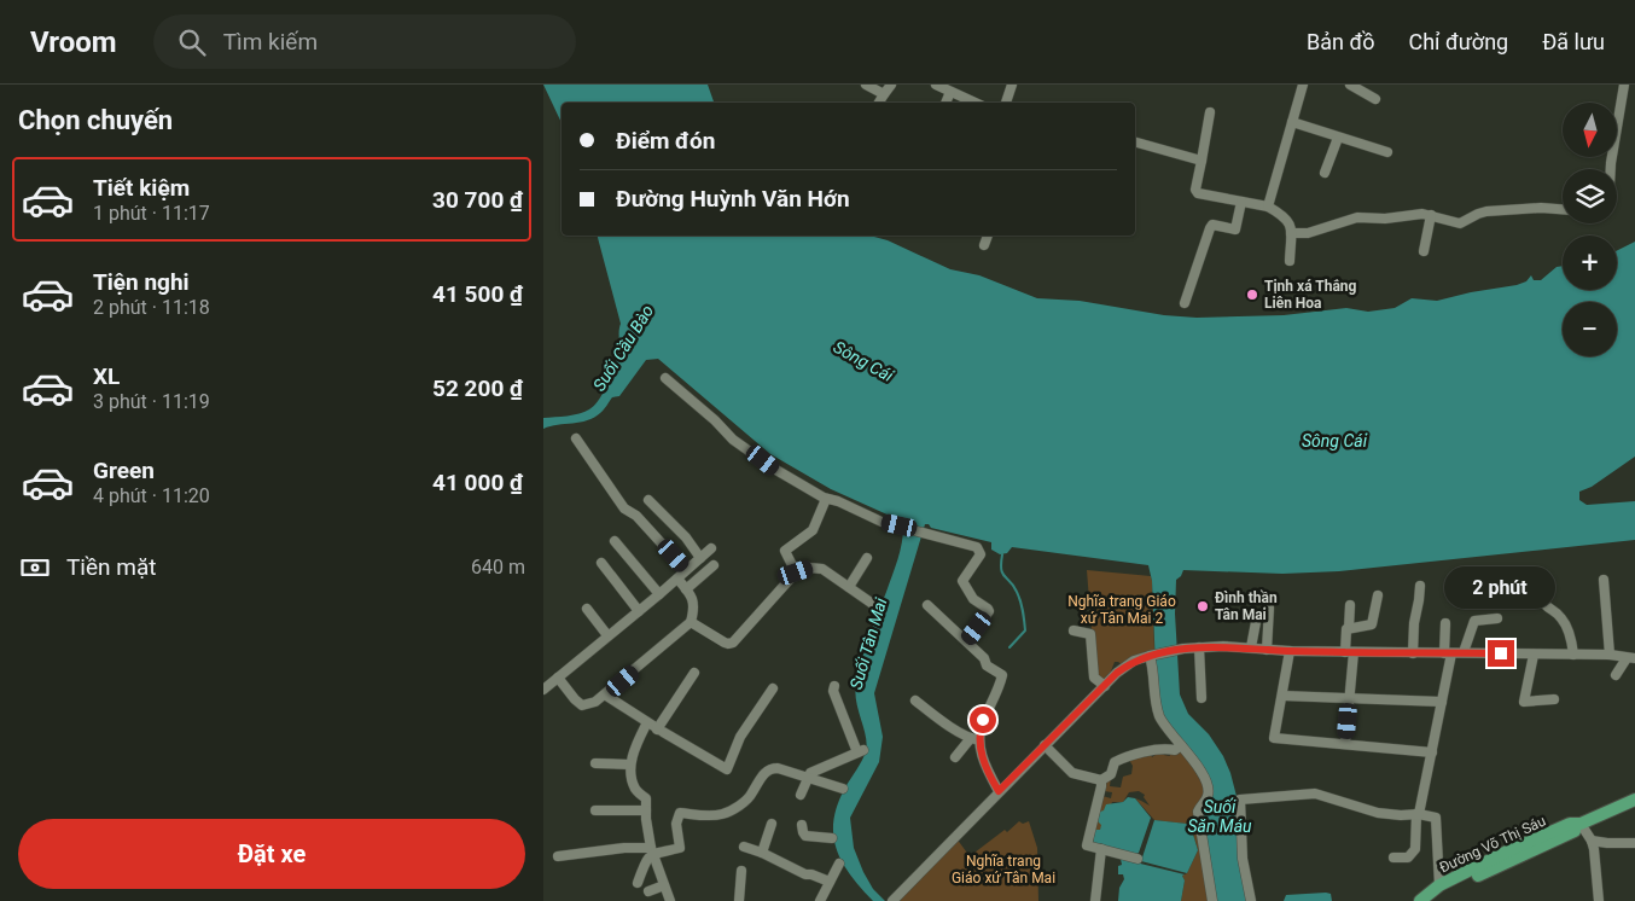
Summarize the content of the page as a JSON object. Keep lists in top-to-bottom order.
{
  "streets": {
    "main road": ["Đường Võ Thị Sáu"]
  },
  "water": [
    "Suối Cầu Bào",
    "Sông Cái",
    "Suối Tân Mai",
    "Suối Săn Máu"
  ],
  "parks": ["Nghĩa trang Giáo xứ Tân Mai 2", "Nghĩa trang Giáo xứ Tân Mai"],
  "places": ["Tịnh xá Thắng Liên Hoa", "Đình thần Tân Mai"],
  "north": "bottom",
  "page": {
    "header": "Vroom",
    "search": "Tìm kiếm",
    "nav": ["Bản đồ", "Chỉ đường", "Đã lưu"],
    "heading": "Chọn chuyến",
    "map_buttons": ["+", "−"],
    "banner": ["Điểm đón", "Đường Huỳnh Văn Hớn"],
    "list": [
      {
        "name": "Tiết kiệm",
        "note": "1 phút · 11:17",
        "value": "30 700 ₫"
      },
      {
        "name": "Tiện nghi",
        "note": "2 phút · 11:18",
        "value": "41 500 ₫"
      },
      {
        "name": "XL",
        "note": "3 phút · 11:19",
        "value": "52 200 ₫"
      },
      {
        "name": "Green",
        "note": "4 phút · 11:20",
        "value": "41 000 ₫"
      }
    ],
    "pay": ["Tiền mặt", "640 m"],
    "bubble": "2 phút",
    "buttons": "Đặt xe"
  }
}
